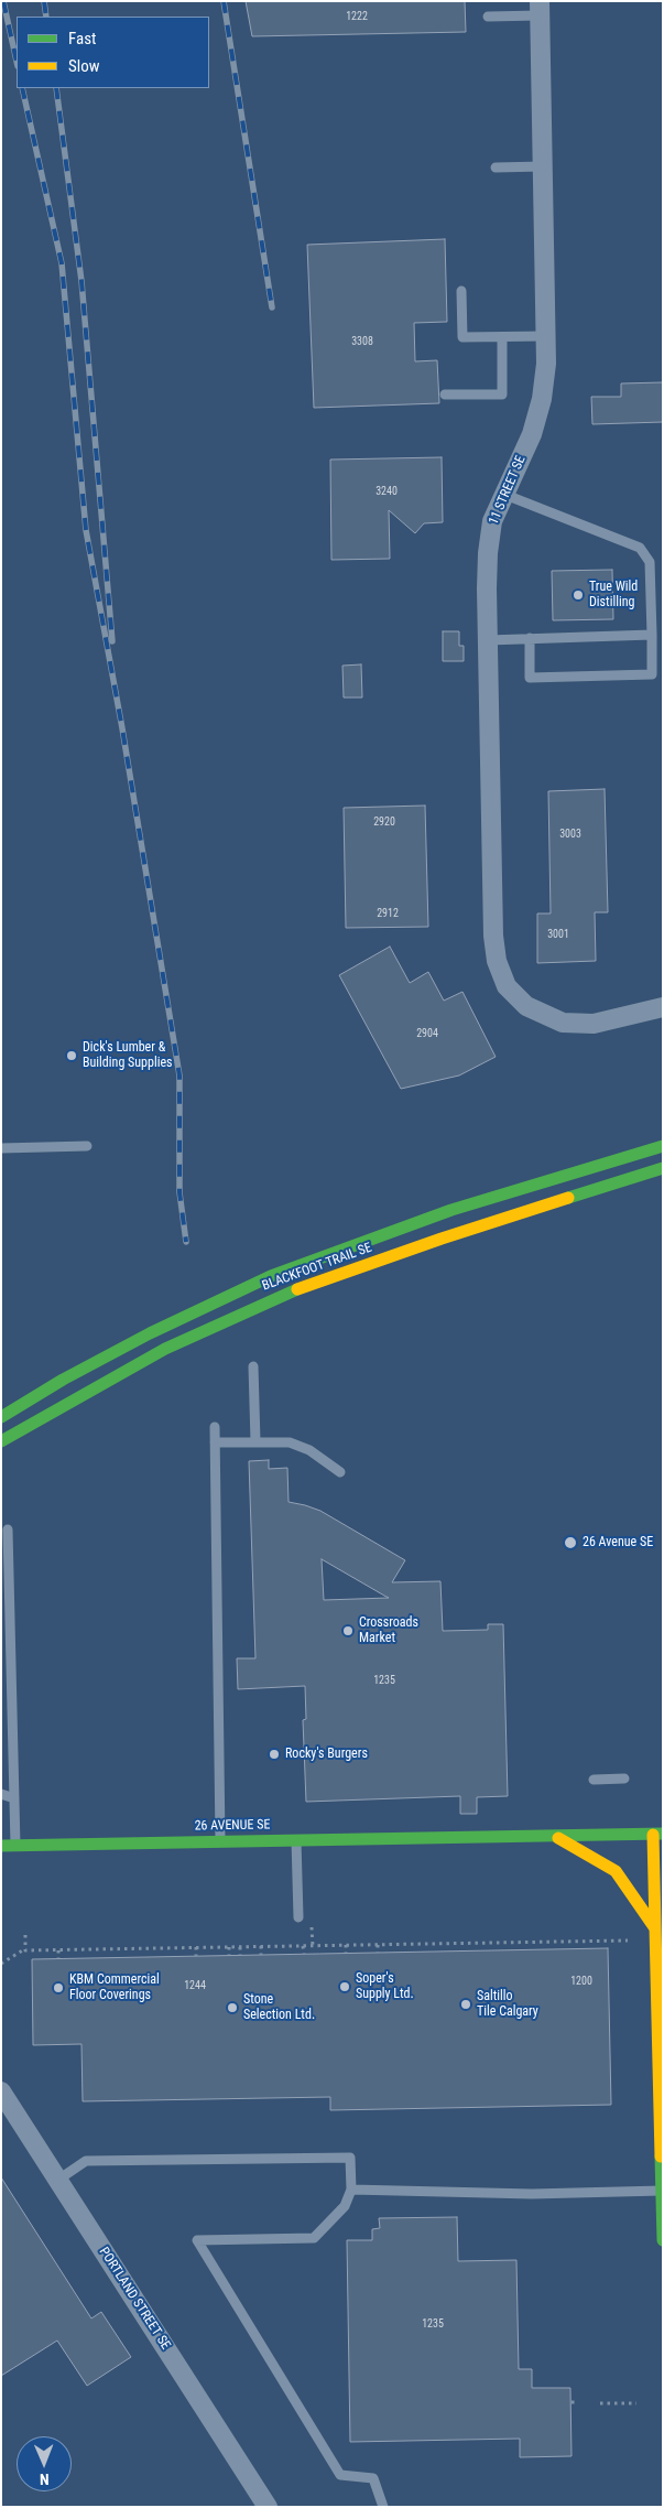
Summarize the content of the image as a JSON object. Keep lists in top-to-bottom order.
{
  "streets": {
    "main road": ["BLACKFOOT TRAIL SE", "26 AVENUE SE"],
    "street": ["11 STREET SE", "PORTLAND STREET SE"]
  },
  "places": [
    "True Wild Distilling",
    "Dick's Lumber & Building Supplies",
    "26 Avenue SE",
    "Crossroads Market",
    "Rocky's Burgers",
    "Soper's Supply Ltd.",
    "KBM Commercial Floor Coverings",
    "Saltillo Tile Calgary",
    "Stone Selection Ltd."
  ],
  "house_numbers": [
    "1222",
    "3308",
    "3240",
    "2920",
    "3003",
    "2912",
    "3001",
    "2904",
    "1235",
    "1200",
    "1244",
    "1235"
  ],
  "legend": ["Fast", "Slow"],
  "north": "bottom"
}
